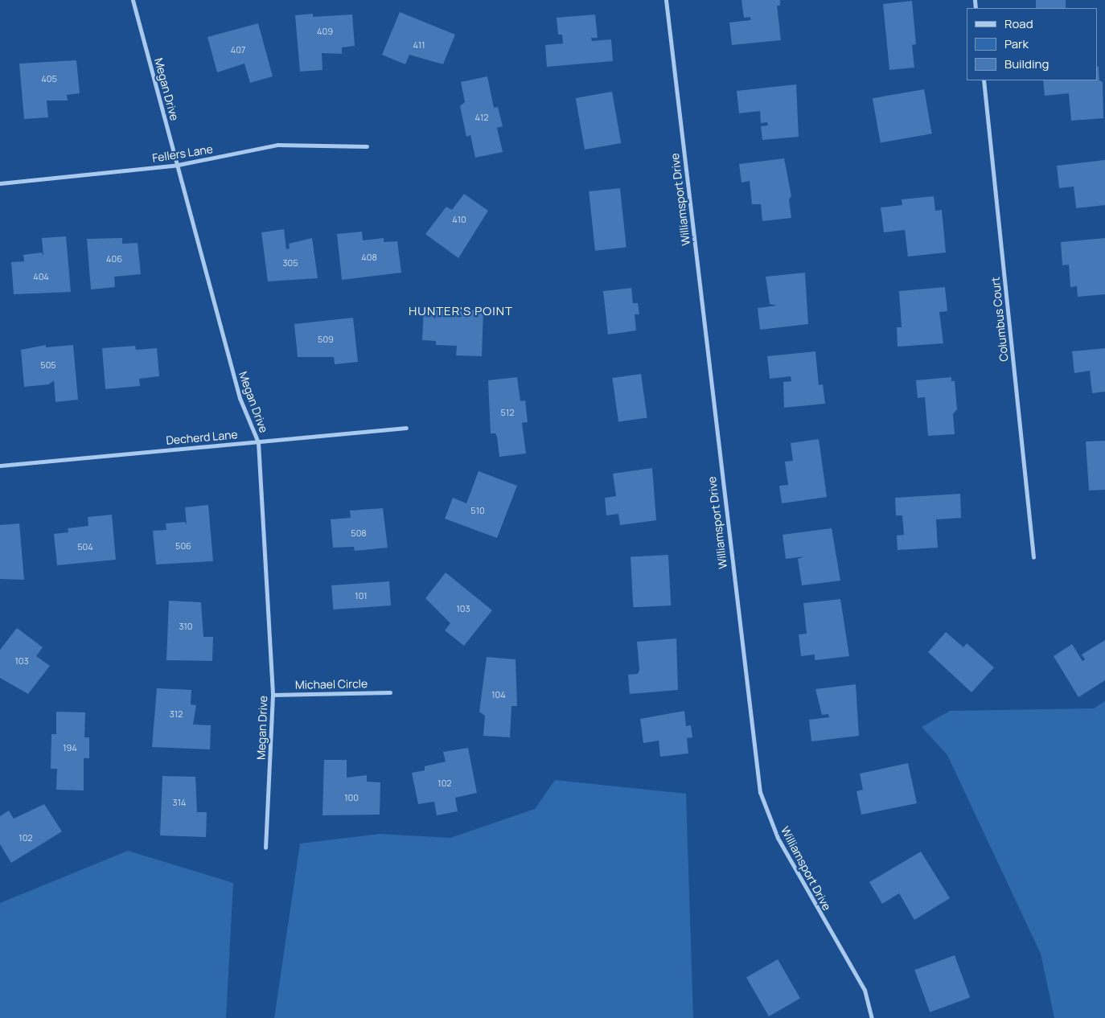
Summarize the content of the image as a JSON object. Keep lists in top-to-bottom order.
{
  "streets": {
    "street": [
      "Megan Drive",
      "Fellers Lane",
      "Williamsport Drive",
      "Columbus Court",
      "Decherd Lane",
      "Michael Circle"
    ]
  },
  "crossings": [
    ["Megan Drive", "Fellers Lane"],
    ["Megan Drive", "Decherd Lane"],
    ["Megan Drive", "Michael Circle"]
  ],
  "districts": ["HUNTER'S POINT"],
  "house_numbers": [
    "409",
    "411",
    "407",
    "405",
    "412",
    "410",
    "408",
    "406",
    "305",
    "404",
    "509",
    "505",
    "512",
    "510",
    "508",
    "506",
    "504",
    "101",
    "103",
    "310",
    "103",
    "104",
    "312",
    "194",
    "102",
    "100",
    "314",
    "102"
  ],
  "legend": ["Road", "Park", "Building"]
}
